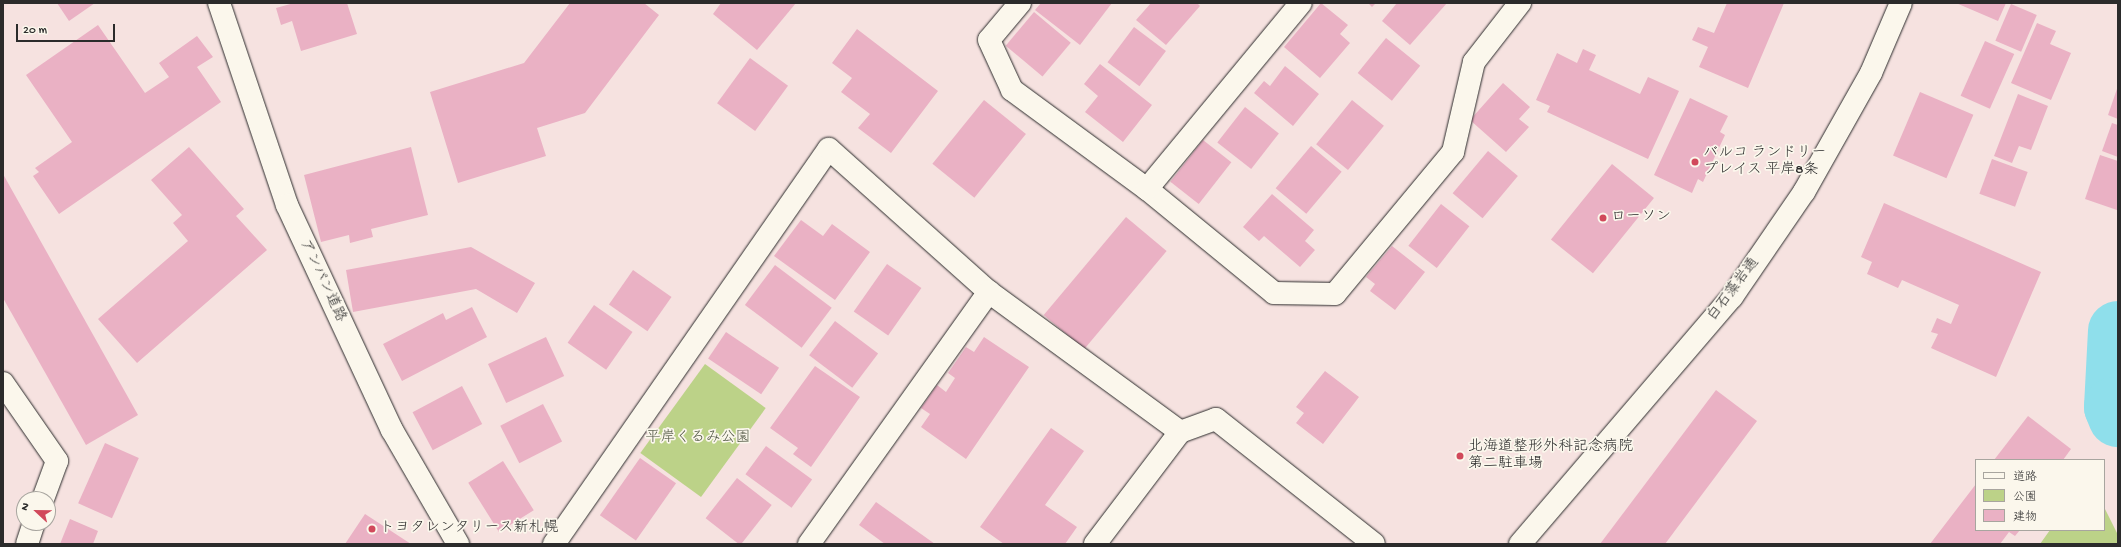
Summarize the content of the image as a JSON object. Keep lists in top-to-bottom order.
{
  "streets": {
    "street": ["アンパン道路", "白石藻岩通"]
  },
  "parks": ["平岸くるみ公園"],
  "places": [
    "バルコ ランドリー プレイス 平岸8条",
    "ローソン",
    "北海道整形外科記念病院 第二駐車場",
    "トヨタレンタリース新札幌"
  ],
  "legend": ["道路", "公園", "建物"],
  "scale_bar": "20 m",
  "north": "left"
}
